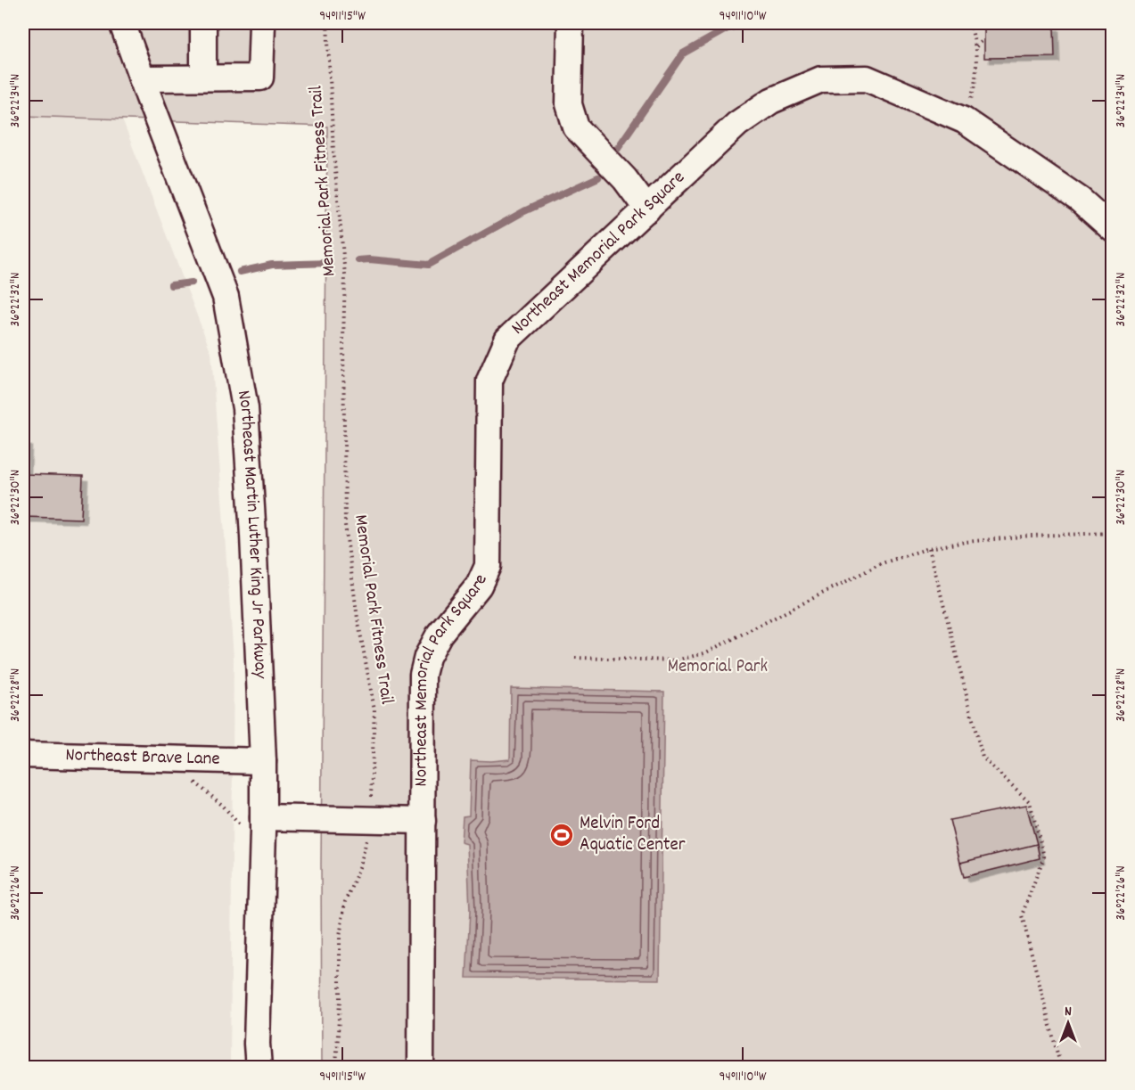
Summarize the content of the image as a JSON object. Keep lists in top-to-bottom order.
{
  "streets": {
    "street": ["Northeast Memorial Park Square", "Northeast Martin Luther King Jr Parkway", "Northeast Brave Lane"],
    "path": ["Memorial Park Fitness Trail"]
  },
  "crossings": [
    ["Northeast Martin Luther King Jr Parkway", "Northeast Brave Lane"]
  ],
  "parks": ["Memorial Park"],
  "places": {
    "sports": ["Melvin Ford Aquatic Center"]
  },
  "north": "top",
  "coordinates": [
    "94°11'15\"W",
    "94°11'10\"W",
    "36°22'34\"N",
    "36°22'32\"N",
    "36°22'30\"N",
    "36°22'28\"N",
    "36°22'26\"N"
  ]
}
